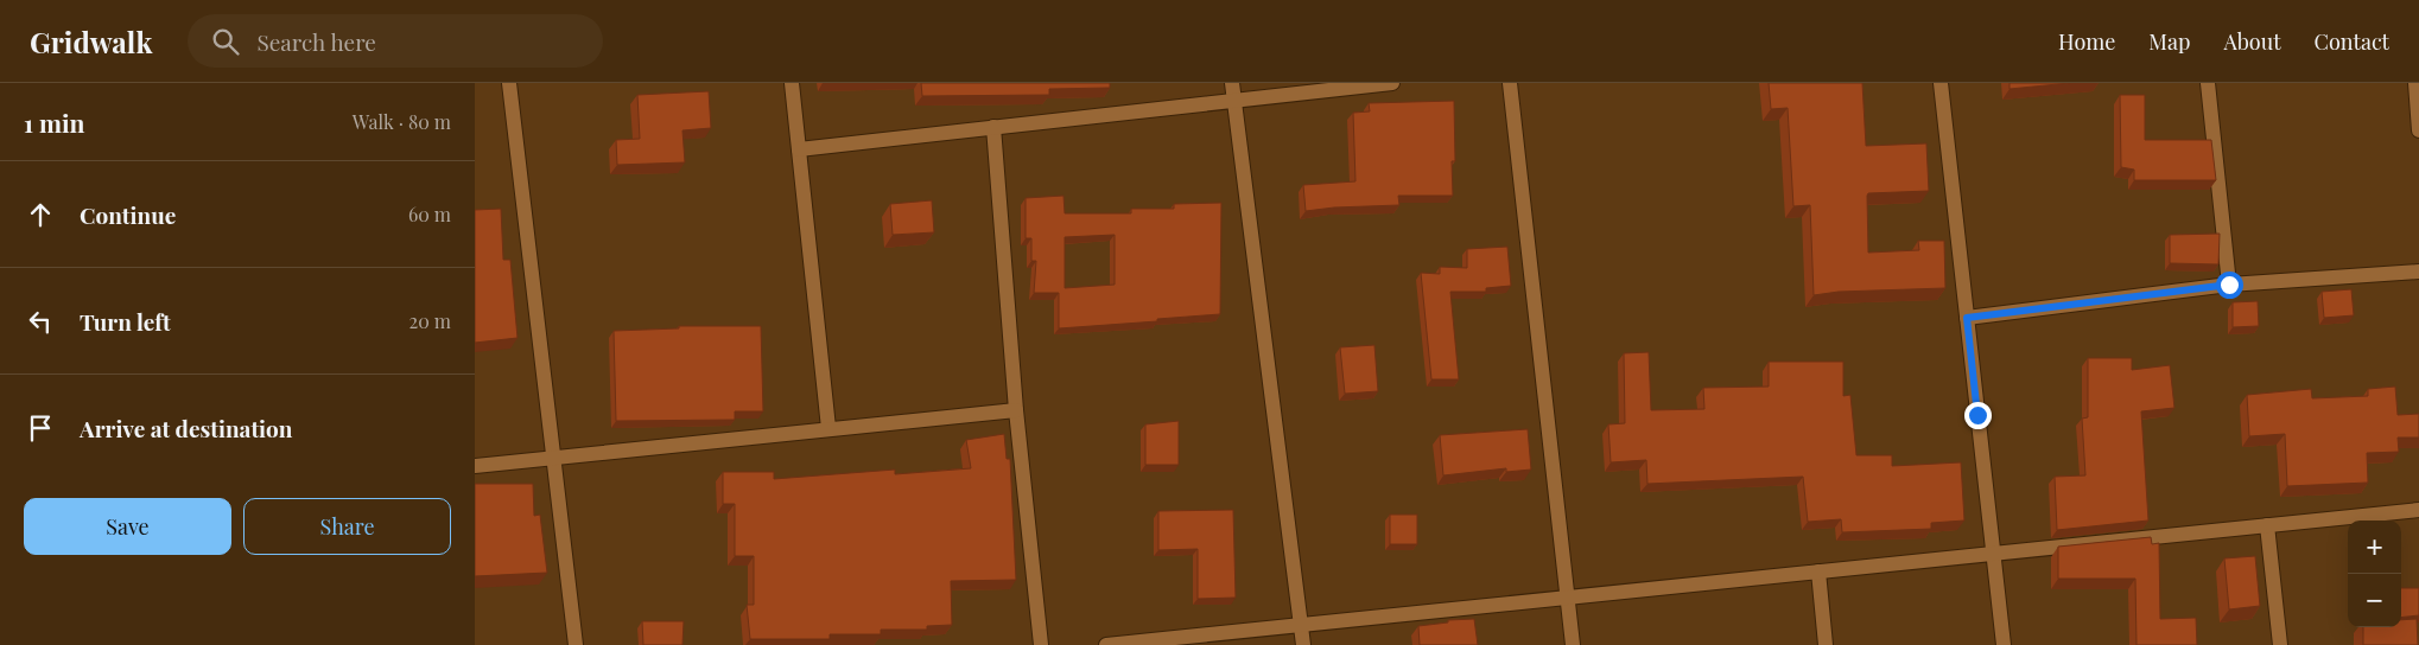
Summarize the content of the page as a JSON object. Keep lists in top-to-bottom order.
{
  "page": {
    "header": "Gridwalk",
    "search": "Search here",
    "nav": [
      "Home",
      "Map",
      "About",
      "Contact"
    ],
    "heading": ["1 min", "Walk · 80 m"],
    "list": [
      ["Continue", "60 m"],
      ["Turn left", "20 m"],
      "Arrive at destination"
    ],
    "buttons": ["Save", "Share"],
    "map_buttons": ["+", "−"]
  }
}
